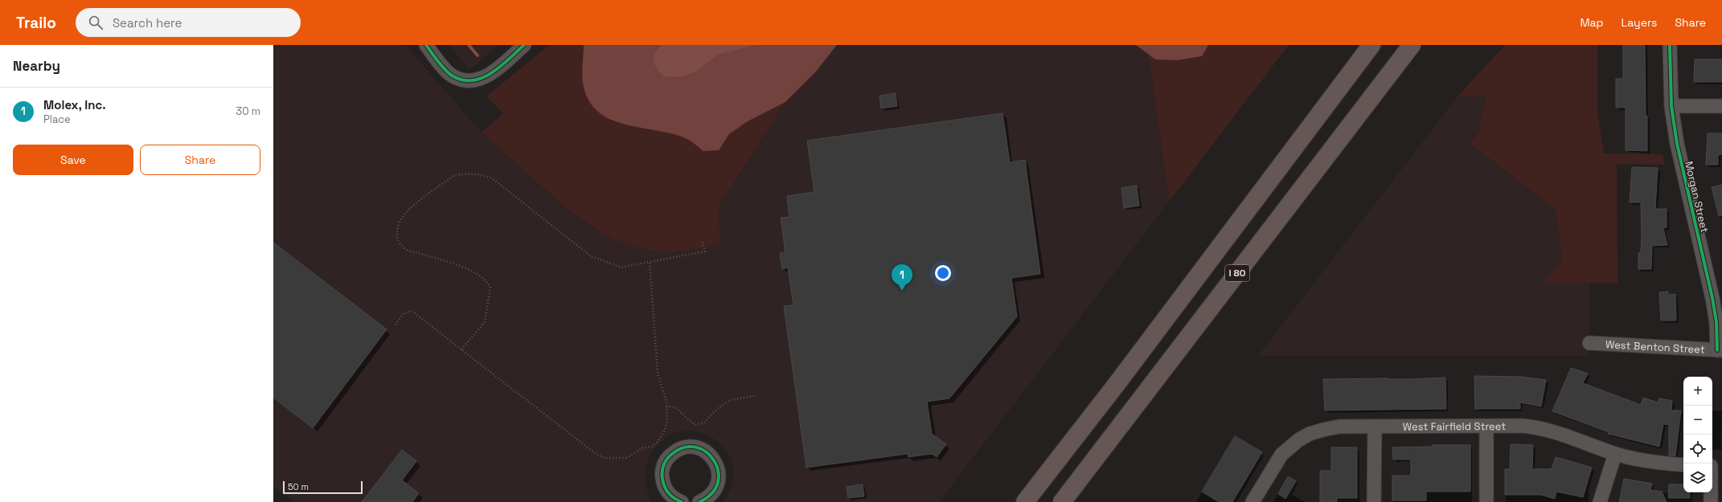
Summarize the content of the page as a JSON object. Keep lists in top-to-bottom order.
{
  "streets": {
    "highway": ["I 80"],
    "street": ["Morgan Street", "West Benton Street", "West Fairfield Street"]
  },
  "crossings": [
    ["Morgan Street", "West Benton Street"]
  ],
  "scale_bar": "50 m",
  "page": {
    "header": "Trailo",
    "search": "Search here",
    "nav": ["Map", "Layers", "Share"],
    "heading": "Nearby",
    "list": [
      {
        "mark": "1",
        "name": "Molex, Inc.",
        "note": "Place",
        "value": "30 m"
      }
    ],
    "buttons": ["Save", "Share"],
    "pins": "1",
    "map_buttons": ["+", "−"],
    "scale": "50 m"
  }
}
